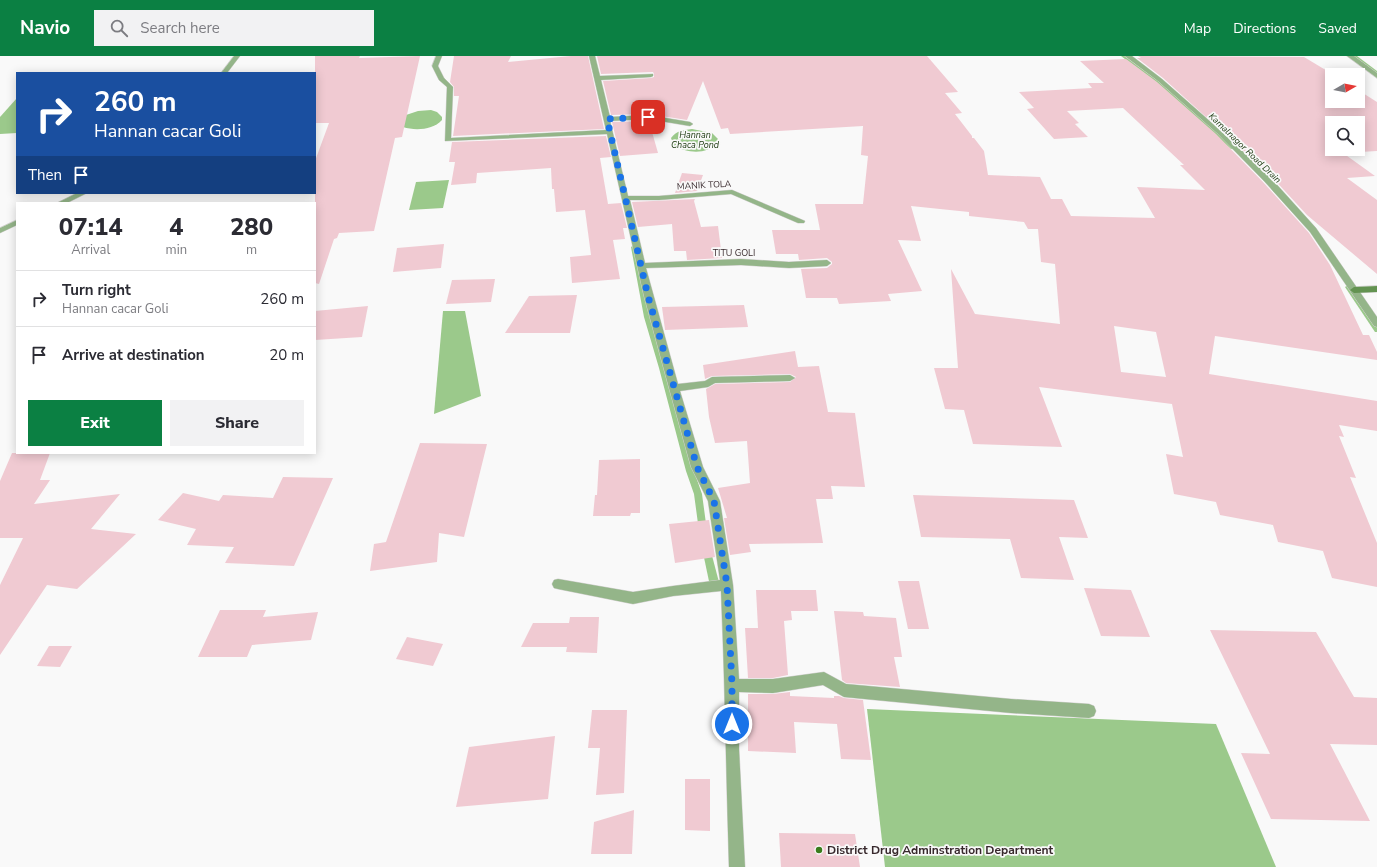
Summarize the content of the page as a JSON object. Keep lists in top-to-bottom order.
{
  "streets": {
    "street": ["MANIK TOLA", "TITU GOLI"]
  },
  "water": ["Hannan Chaca Pond", "Kamalnagor Road Drain"],
  "places": ["District Drug Adminstration Department"],
  "north": "right",
  "page": {
    "header": "Navio",
    "search": "Search here",
    "nav": ["Map", "Directions", "Saved"],
    "turn": ["260 m", "Hannan cacar Goli"],
    "then": "Then",
    "eta": [
      "07:14",
      "Arrival",
      "4",
      "min",
      "280",
      "m"
    ],
    "list": [
      {
        "name": "Turn right",
        "note": "Hannan cacar Goli",
        "value": "260 m"
      },
      {
        "name": "Arrive at destination",
        "value": "20 m"
      }
    ],
    "buttons": ["Exit", "Share"]
  }
}
